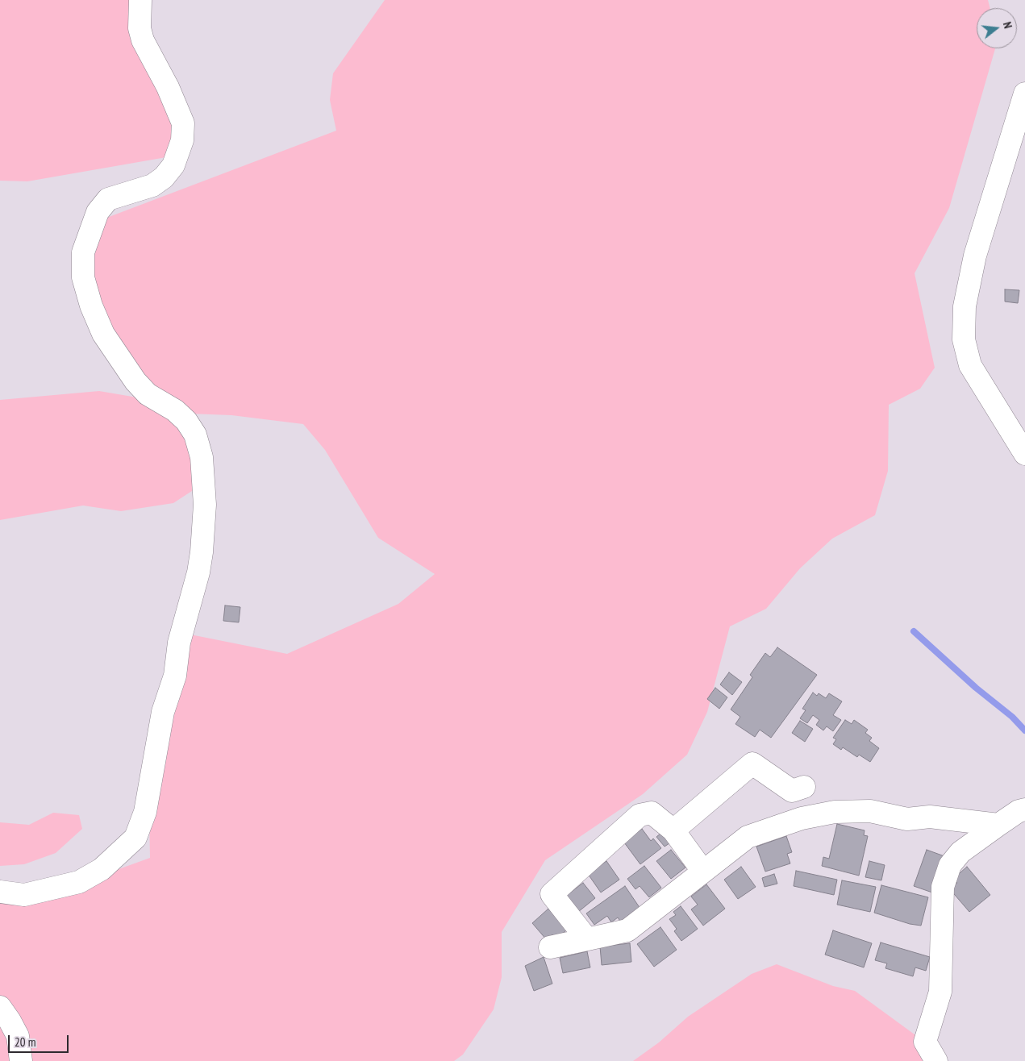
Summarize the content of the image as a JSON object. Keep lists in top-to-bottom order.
{
  "scale_bar": "20 m",
  "north": "right"
}
